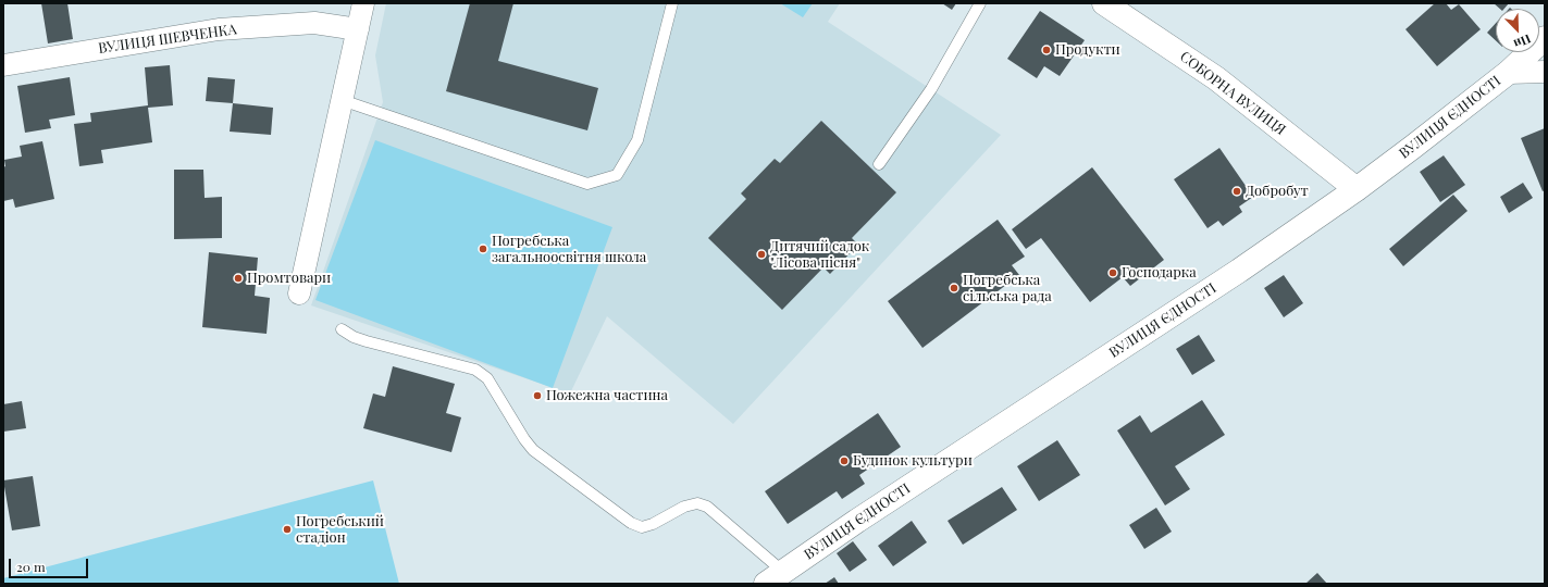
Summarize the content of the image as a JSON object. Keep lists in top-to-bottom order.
{
  "streets": {
    "main road": ["СОБОРНА ВУЛИЦЯ", "ВУЛИЦЯ ЄДНОСТІ"],
    "street": ["ВУЛИЦЯ ШЕВЧЕНКА"]
  },
  "crossings": [
    ["СОБОРНА ВУЛИЦЯ", "ВУЛИЦЯ ЄДНОСТІ"]
  ],
  "places": [
    "Продукти",
    "Добробут",
    "Погребська загальноосвітня школа",
    "Дитячий садок \"Лісова пісня\"",
    "Господарка",
    "Промтовари",
    "Погребська сільська рада",
    "Пожежна частина",
    "Будинок культури",
    "Погребський стадіон"
  ],
  "scale_bar": "20 m",
  "north": "bottom right"
}
